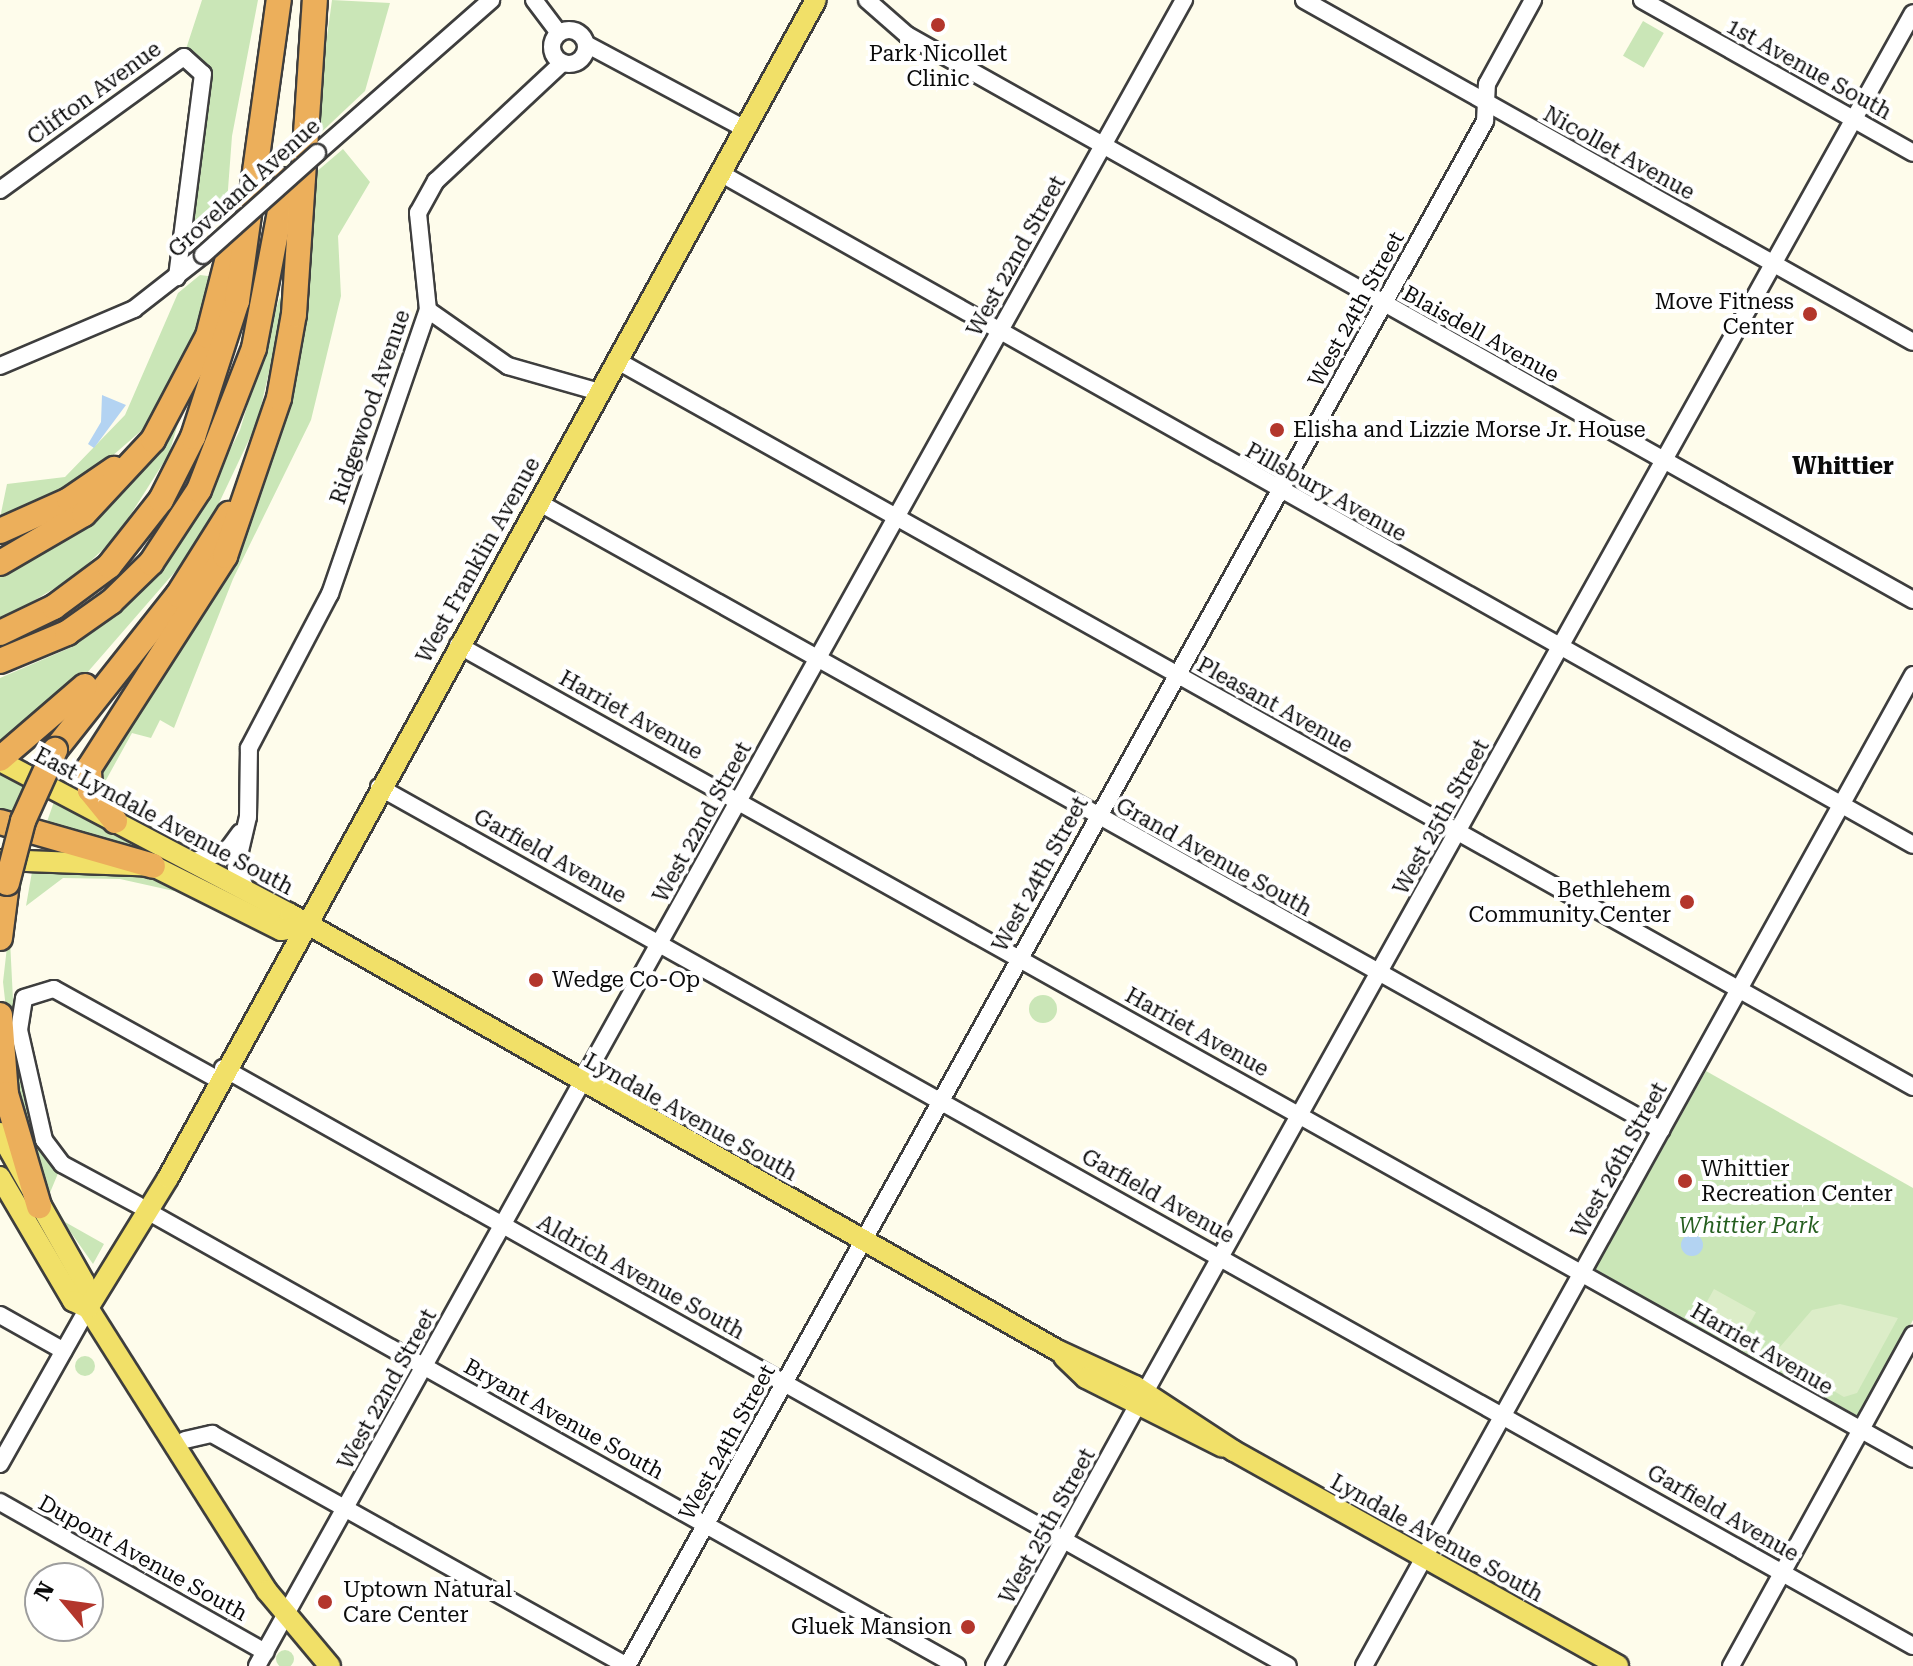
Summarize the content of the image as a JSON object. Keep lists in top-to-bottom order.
{
  "streets": {
    "main road": ["West Franklin Avenue", "East Lyndale Avenue South", "Lyndale Avenue South"],
    "street": [
      "1st Avenue South",
      "Clifton Avenue",
      "Nicollet Avenue",
      "Groveland Avenue",
      "West 22nd Street",
      "West 24th Street",
      "Blaisdell Avenue",
      "Ridgewood Avenue",
      "Pillsbury Avenue",
      "Pleasant Avenue",
      "Harriet Avenue",
      "West 25th Street",
      "Garfield Avenue",
      "Grand Avenue South",
      "West 26th Street",
      "Aldrich Avenue South",
      "Bryant Avenue South",
      "Dupont Avenue South"
    ]
  },
  "crossings": [
    ["1st Avenue South", "West 25th Street"],
    ["Clifton Avenue", "Groveland Avenue"],
    ["Nicollet Avenue", "West 24th Street"],
    ["Nicollet Avenue", "West 25th Street"],
    ["West 22nd Street", "Blaisdell Avenue"],
    ["West 22nd Street", "Pillsbury Avenue"],
    ["West 22nd Street", "Pleasant Avenue"],
    ["West 22nd Street", "Harriet Avenue"],
    ["West 22nd Street", "Garfield Avenue"],
    ["West 22nd Street", "Grand Avenue South"],
    ["West 22nd Street", "Lyndale Avenue South"],
    ["West 22nd Street", "Aldrich Avenue South"],
    ["West 22nd Street", "Bryant Avenue South"],
    ["West 22nd Street", "Dupont Avenue South"],
    ["West 24th Street", "Blaisdell Avenue"],
    ["West 24th Street", "Pillsbury Avenue"],
    ["West 24th Street", "Pleasant Avenue"],
    ["West 24th Street", "Harriet Avenue"],
    ["West 24th Street", "Garfield Avenue"],
    ["West 24th Street", "Grand Avenue South"],
    ["West 24th Street", "Lyndale Avenue South"],
    ["West 24th Street", "Aldrich Avenue South"],
    ["West 24th Street", "Bryant Avenue South"],
    ["Blaisdell Avenue", "West 25th Street"],
    ["Ridgewood Avenue", "East Lyndale Avenue South"],
    ["Pillsbury Avenue", "West Franklin Avenue"],
    ["Pillsbury Avenue", "West 25th Street"],
    ["Pillsbury Avenue", "West 26th Street"],
    ["West Franklin Avenue", "Pleasant Avenue"],
    ["West Franklin Avenue", "Harriet Avenue"],
    ["West Franklin Avenue", "East Lyndale Avenue South"],
    ["West Franklin Avenue", "Garfield Avenue"],
    ["West Franklin Avenue", "Grand Avenue South"],
    ["West Franklin Avenue", "Lyndale Avenue South"],
    ["West Franklin Avenue", "Aldrich Avenue South"],
    ["West Franklin Avenue", "Bryant Avenue South"],
    ["Pleasant Avenue", "West 25th Street"],
    ["Pleasant Avenue", "West 26th Street"],
    ["Harriet Avenue", "West 25th Street"],
    ["Harriet Avenue", "West 26th Street"],
    ["West 25th Street", "Garfield Avenue"],
    ["West 25th Street", "Grand Avenue South"],
    ["West 25th Street", "Lyndale Avenue South"],
    ["West 25th Street", "Aldrich Avenue South"],
    ["East Lyndale Avenue South", "Lyndale Avenue South"],
    ["Garfield Avenue", "West 26th Street"],
    ["Grand Avenue South", "West 26th Street"],
    ["Lyndale Avenue South", "West 26th Street"],
    ["Aldrich Avenue South", "Bryant Avenue South"]
  ],
  "districts": ["Whittier"],
  "parks": ["Whittier Park"],
  "places": [
    "Park Nicollet Clinic",
    "Move Fitness Center",
    "Elisha and Lizzie Morse Jr. House",
    "Bethlehem Community Center",
    "Wedge Co-Op",
    "Whittier Recreation Center",
    "Uptown Natural Care Center",
    "Gluek Mansion"
  ],
  "north": "top left"
}
